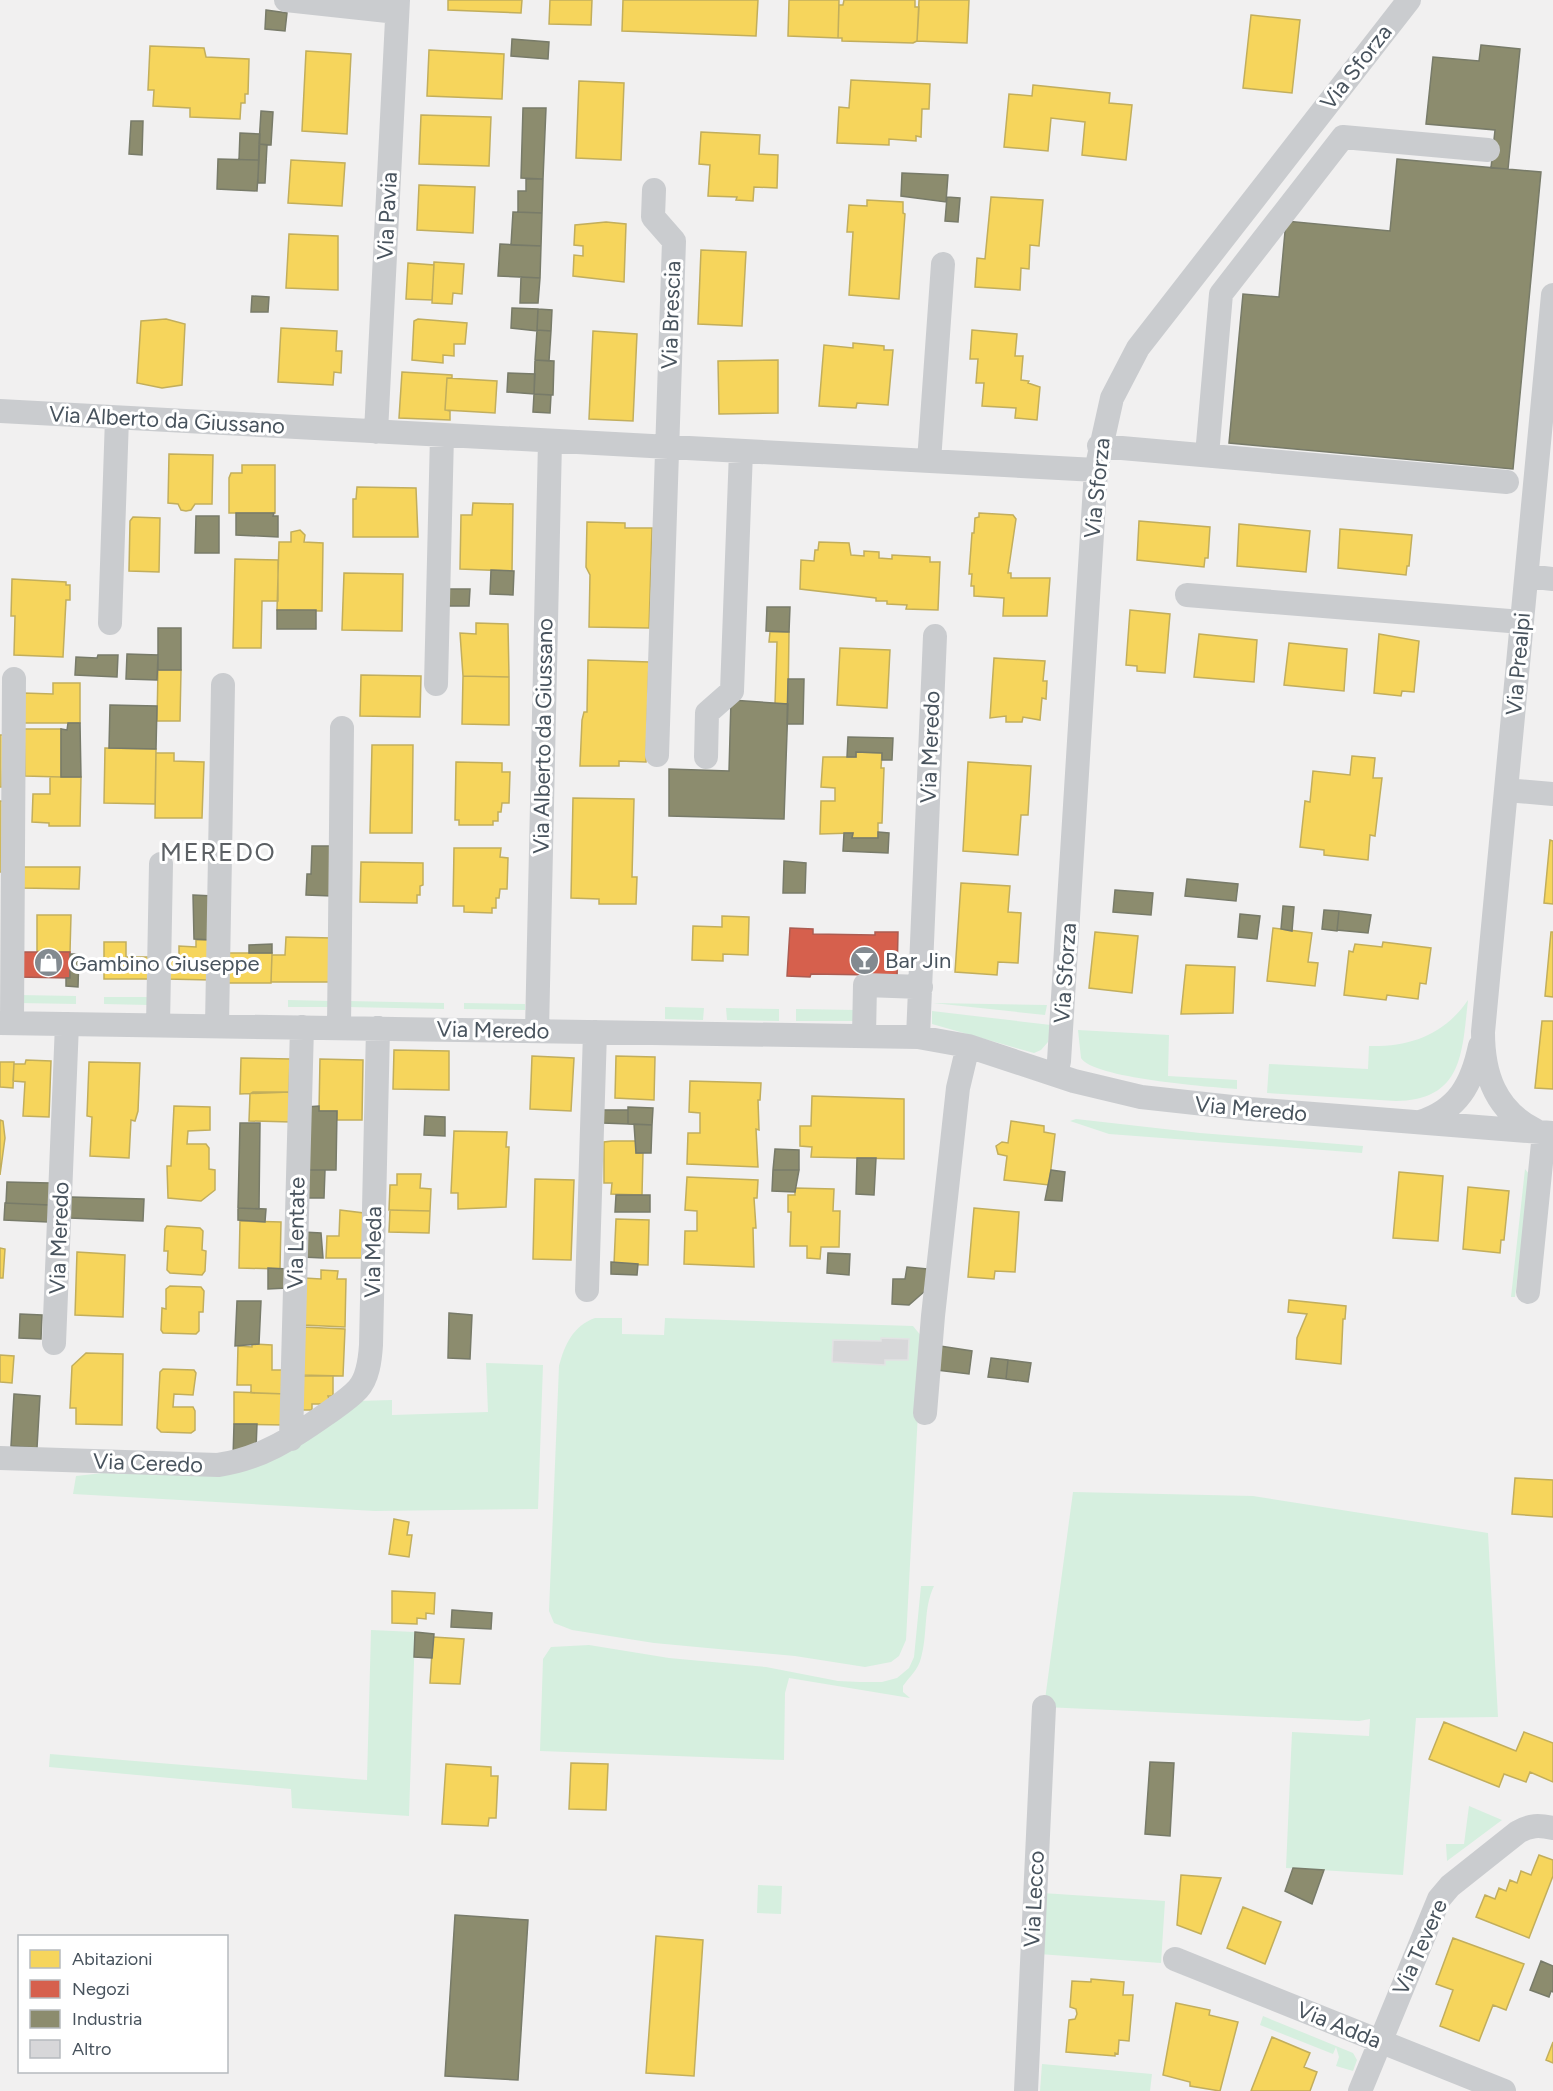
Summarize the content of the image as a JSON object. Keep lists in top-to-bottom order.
{
  "streets": {
    "street": [
      "Via Sforza",
      "Via Pavia",
      "Via Brescia",
      "Via Alberto da Giussano",
      "Via Prealpi",
      "Via Meredo",
      "Via Lentate",
      "Via Meda",
      "Via Ceredo",
      "Via Lecco",
      "Via Tevere",
      "Via Adda"
    ]
  },
  "crossings": [
    ["Via Sforza", "Via Alberto da Giussano"],
    ["Via Sforza", "Via Meredo"],
    ["Via Pavia", "Via Alberto da Giussano"],
    ["Via Brescia", "Via Alberto da Giussano"],
    ["Via Alberto da Giussano", "Via Meredo"],
    ["Via Prealpi", "Via Meredo"],
    ["Via Meredo", "Via Lentate"],
    ["Via Meredo", "Via Meda"],
    ["Via Lentate", "Via Meda"],
    ["Via Lentate", "Via Ceredo"],
    ["Via Meda", "Via Ceredo"],
    ["Via Tevere", "Via Adda"]
  ],
  "districts": ["MEREDO"],
  "places": {
    "bar": ["Bar Jin"],
    "shop": ["Gambino Giuseppe"]
  },
  "legend": [
    "Abitazioni",
    "Negozi",
    "Industria",
    "Altro"
  ]
}
